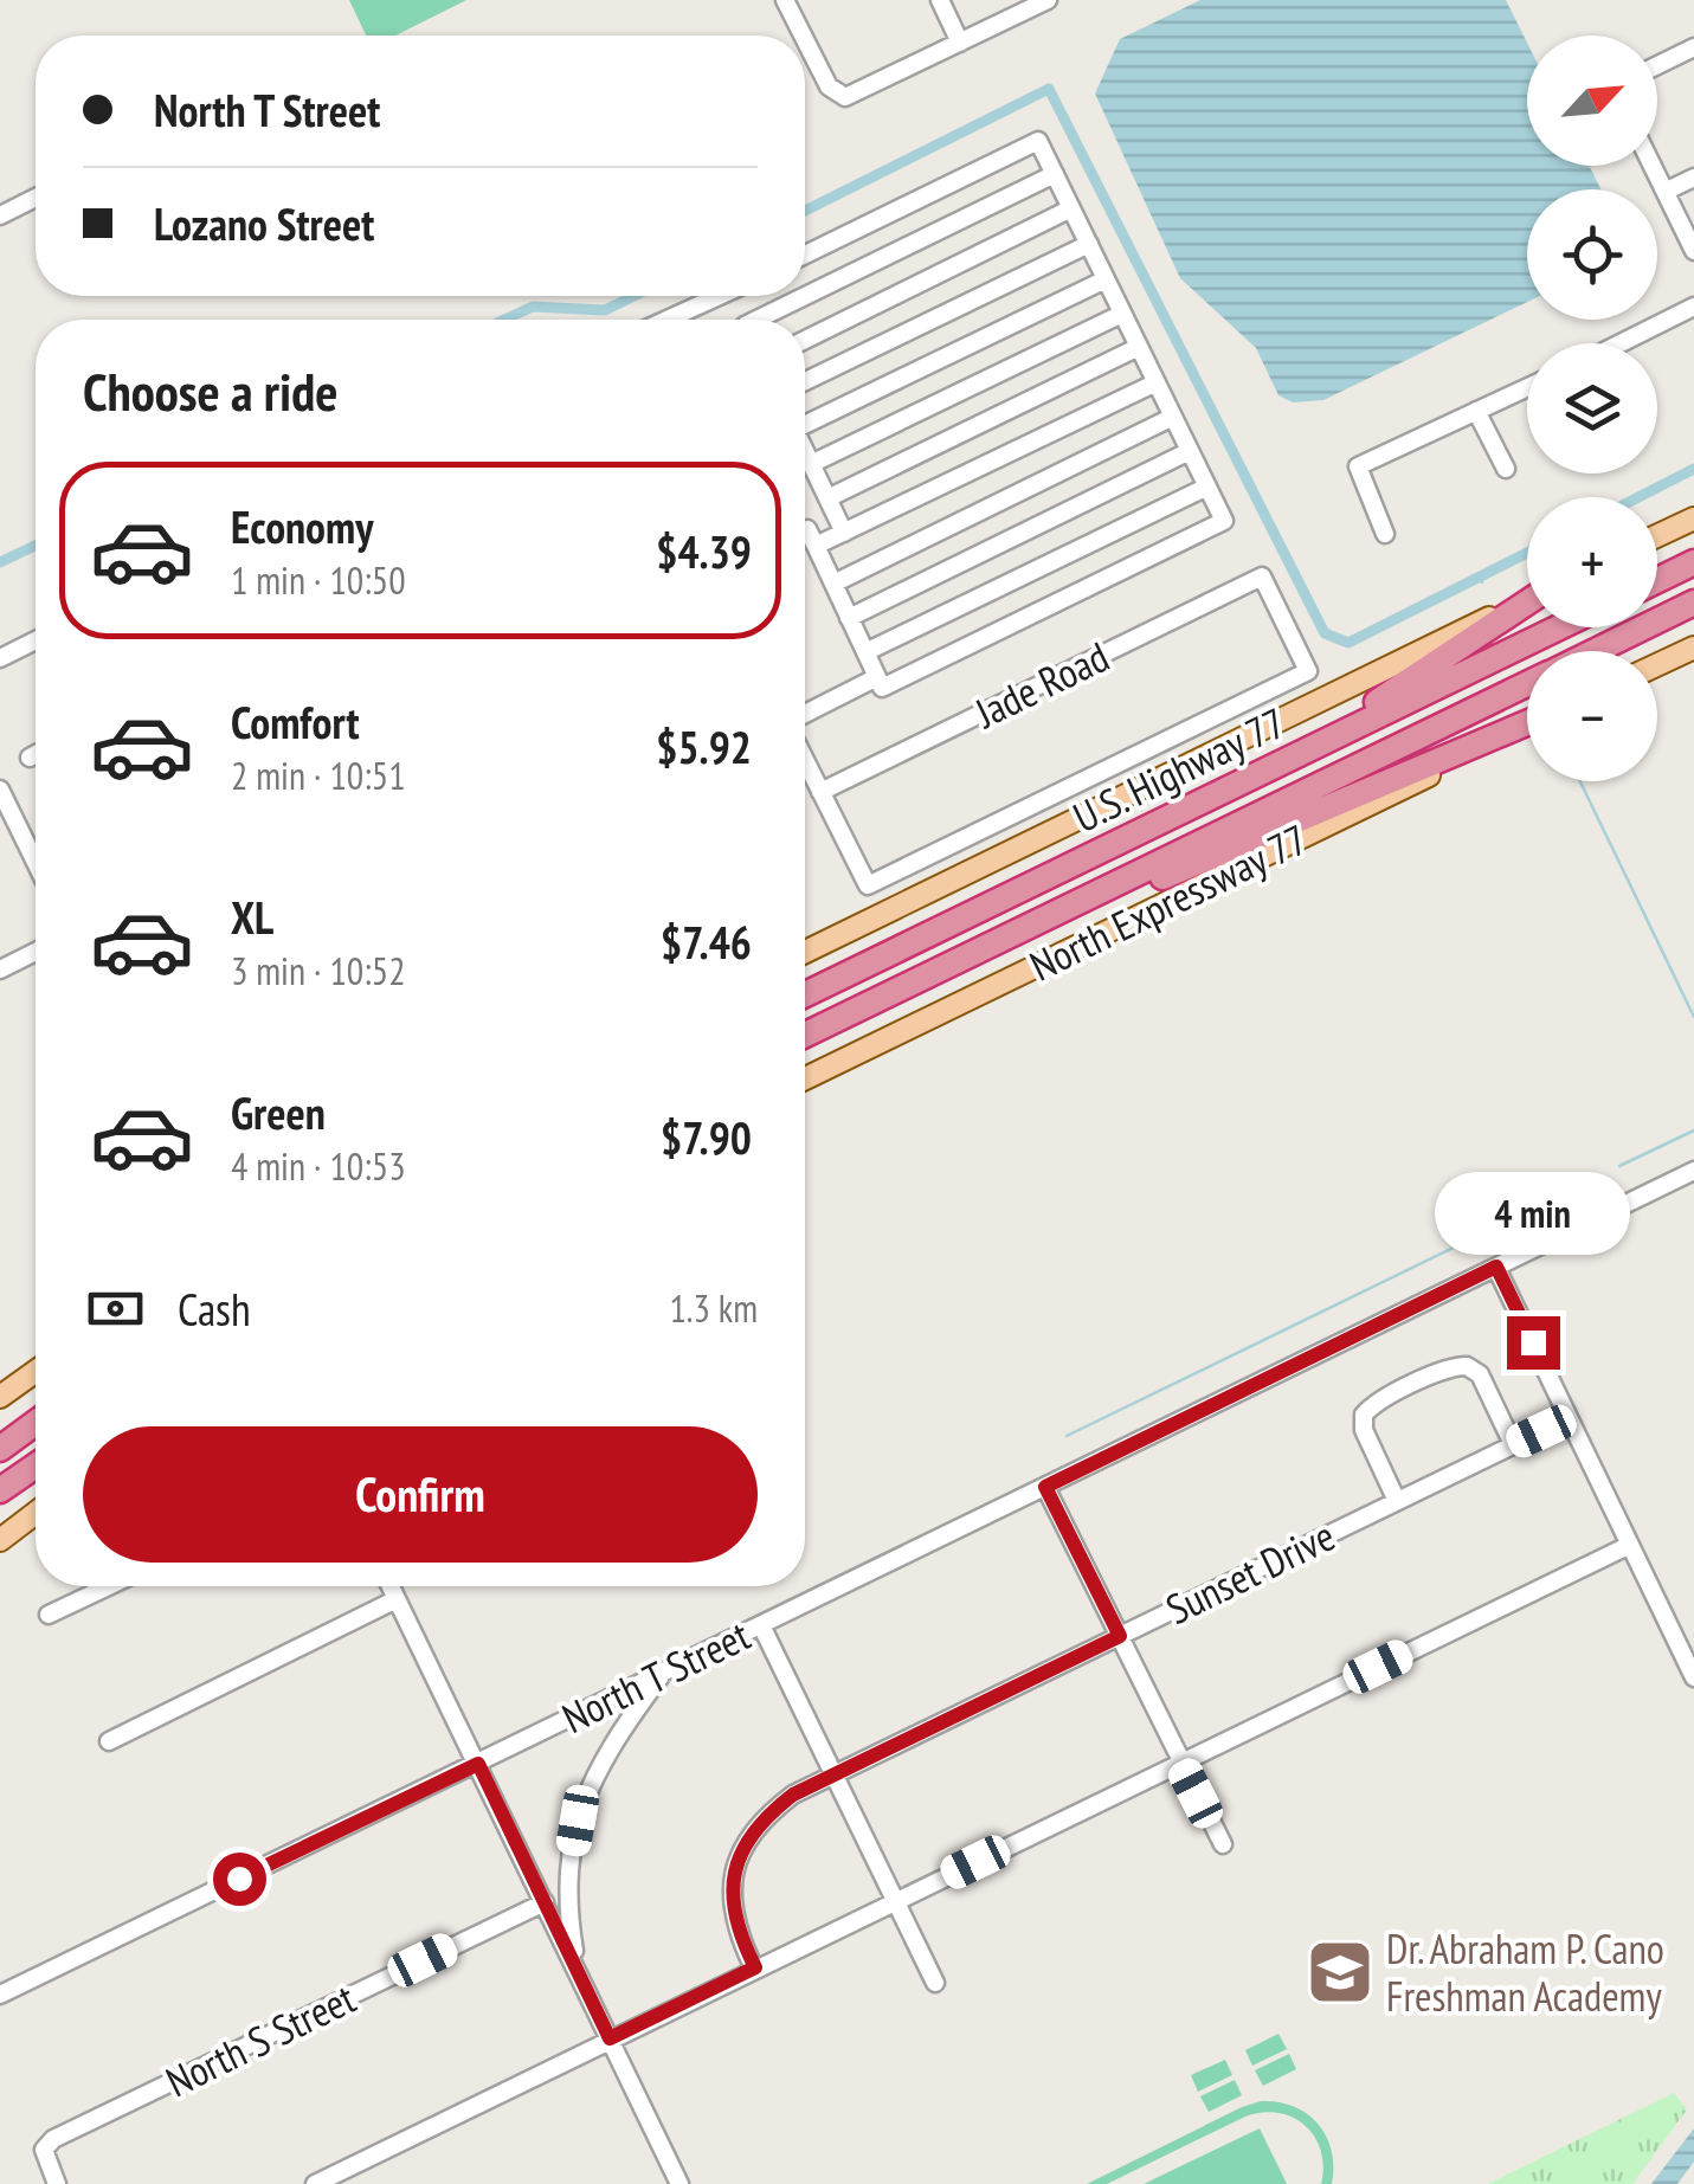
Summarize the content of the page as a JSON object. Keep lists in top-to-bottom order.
{
  "streets": {
    "highway": ["U.S. Highway 77"],
    "main road": ["North Expressway 77"],
    "street": [
      "Jade Road",
      "Sunset Drive",
      "North T Street",
      "North S Street"
    ]
  },
  "places": {
    "school or university": ["Dr. Abraham P. Cano Freshman Academy"]
  },
  "north": "top right",
  "page": {
    "map_buttons": ["+", "−"],
    "banner": ["North T Street", "Lozano Street"],
    "heading": "Choose a ride",
    "list": [
      {
        "name": "Economy",
        "note": "1 min · 10:50",
        "value": "$4.39"
      },
      {
        "name": "Comfort",
        "note": "2 min · 10:51",
        "value": "$5.92"
      },
      {
        "name": "XL",
        "note": "3 min · 10:52",
        "value": "$7.46"
      },
      {
        "name": "Green",
        "note": "4 min · 10:53",
        "value": "$7.90"
      }
    ],
    "bubble": "4 min",
    "pay": ["Cash", "1.3 km"],
    "buttons": "Confirm"
  }
}
